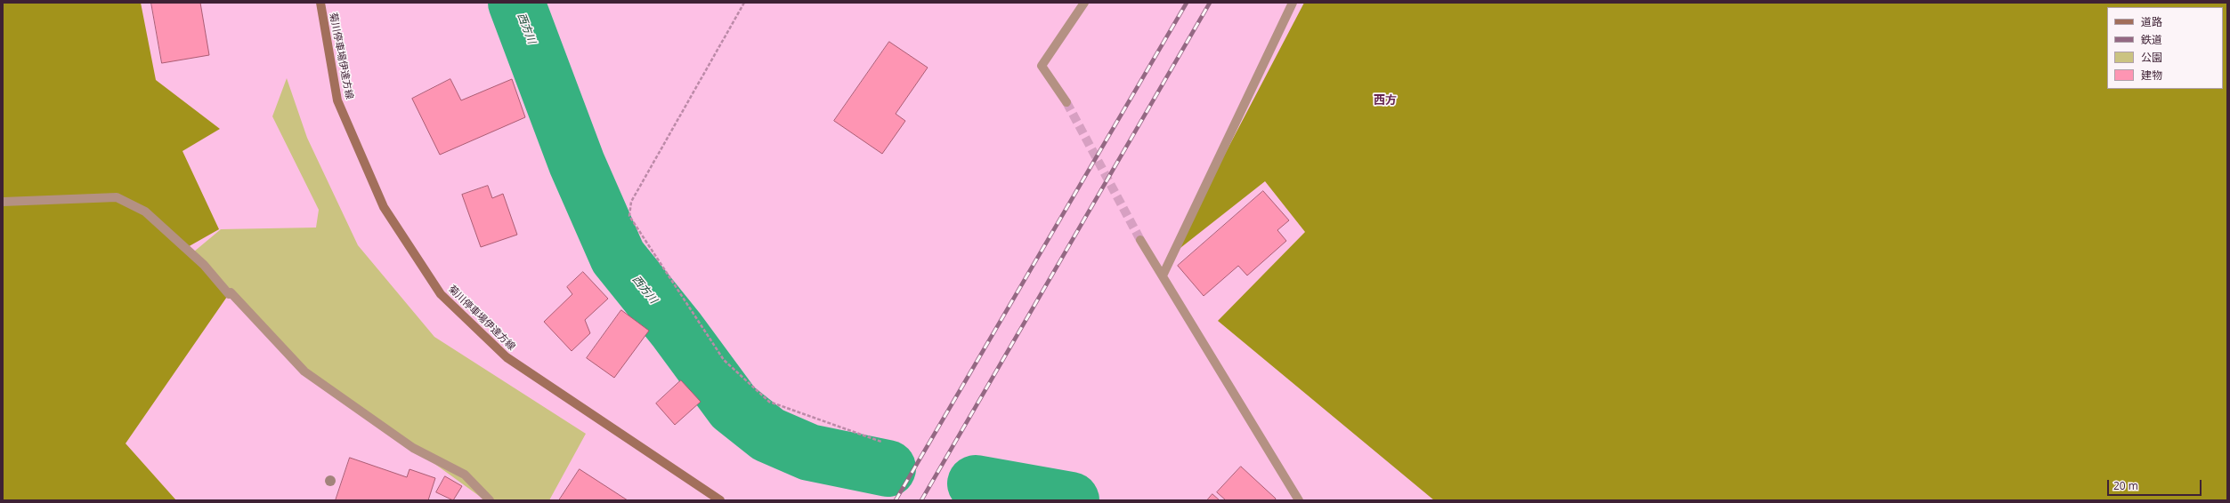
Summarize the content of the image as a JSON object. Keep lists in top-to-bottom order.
{
  "streets": {
    "main road": ["菊川停車場伊達方線"]
  },
  "districts": ["西方"],
  "water": ["西方川"],
  "legend": [
    "道路",
    "鉄道",
    "公園",
    "建物"
  ],
  "scale_bar": "20 m"
}
